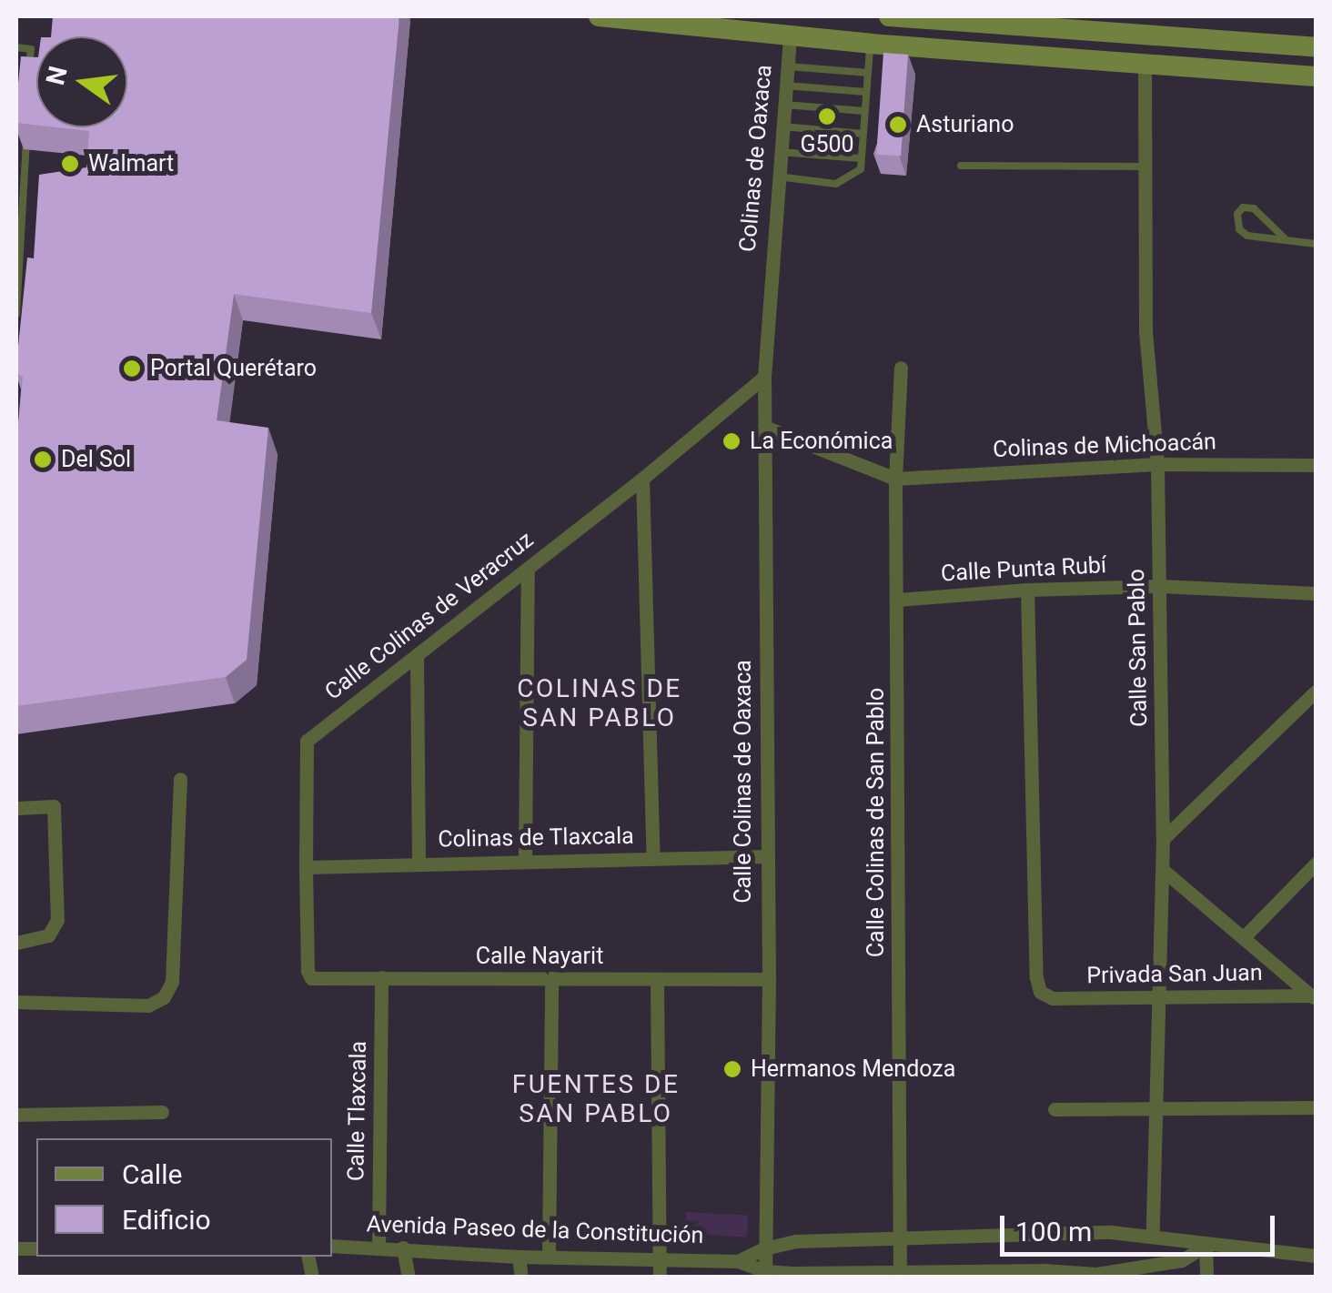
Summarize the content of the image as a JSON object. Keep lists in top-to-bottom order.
{
  "streets": {
    "street": [
      "Colinas de Oaxaca",
      "Colinas de Michoacán",
      "Calle Punta Rubí",
      "Calle Colinas de Veracruz",
      "Calle San Pablo",
      "Calle Colinas de Oaxaca",
      "Calle Colinas de San Pablo",
      "Colinas de Tlaxcala",
      "Calle Nayarit",
      "Privada San Juan",
      "Calle Tlaxcala",
      "Avenida Paseo de la Constitución"
    ]
  },
  "crossings": [
    ["Colinas de Oaxaca", "Calle Colinas de Oaxaca"],
    ["Colinas de Michoacán", "Calle San Pablo"],
    ["Colinas de Michoacán", "Calle Colinas de San Pablo"],
    ["Calle Punta Rubí", "Calle San Pablo"],
    ["Calle Punta Rubí", "Calle Colinas de San Pablo"],
    ["Calle Punta Rubí", "Privada San Juan"],
    ["Calle Colinas de Veracruz", "Calle Colinas de Oaxaca"],
    ["Calle Colinas de Veracruz", "Colinas de Tlaxcala"],
    ["Calle Colinas de Veracruz", "Calle Nayarit"],
    ["Calle San Pablo", "Privada San Juan"],
    ["Calle San Pablo", "Avenida Paseo de la Constitución"],
    ["Calle Colinas de Oaxaca", "Colinas de Tlaxcala"],
    ["Calle Colinas de Oaxaca", "Calle Nayarit"],
    ["Calle Colinas de Oaxaca", "Avenida Paseo de la Constitución"],
    ["Calle Colinas de San Pablo", "Avenida Paseo de la Constitución"],
    ["Calle Nayarit", "Calle Tlaxcala"],
    ["Calle Tlaxcala", "Avenida Paseo de la Constitución"]
  ],
  "districts": ["COLINAS DE SAN PABLO", "FUENTES DE SAN PABLO"],
  "places": [
    "G500",
    "Asturiano",
    "Walmart",
    "Portal Querétaro",
    "La Económica",
    "Del Sol",
    "Hermanos Mendoza"
  ],
  "legend": ["Calle", "Edificio"],
  "scale_bar": "100 m",
  "north": "left"
}
